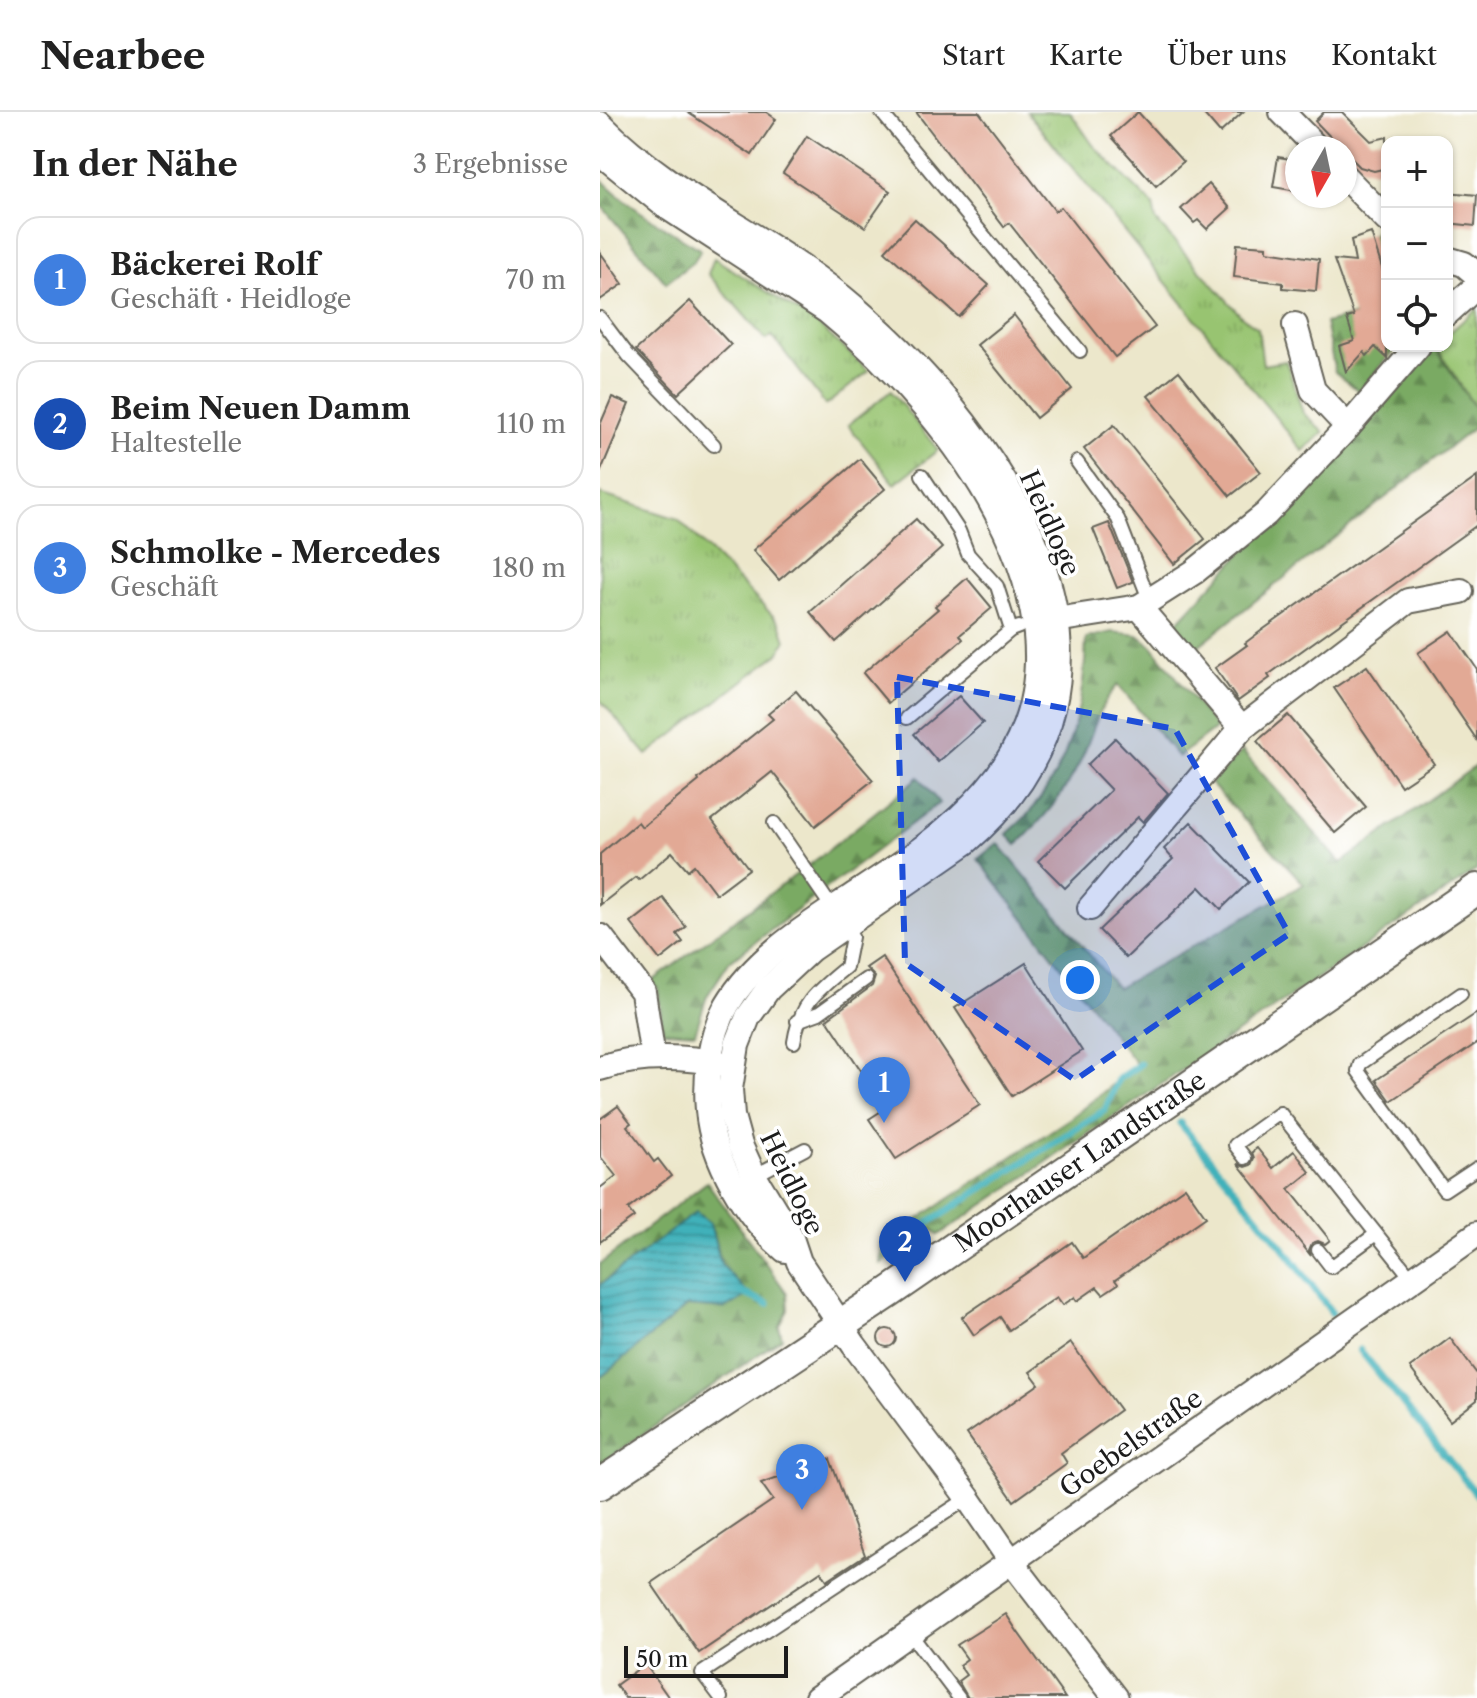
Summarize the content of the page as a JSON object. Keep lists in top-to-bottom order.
{
  "streets": {
    "street": ["Heidloge", "Moorhauser Landstraße", "Goebelstraße"]
  },
  "crossings": [
    ["Heidloge", "Moorhauser Landstraße"],
    ["Heidloge", "Goebelstraße"]
  ],
  "scale_bar": "50 m",
  "north": "bottom",
  "page": {
    "header": "Nearbee",
    "nav": [
      "Start",
      "Karte",
      "Über uns",
      "Kontakt"
    ],
    "heading": ["In der Nähe", "3 Ergebnisse"],
    "map_buttons": ["+", "−"],
    "list": [
      {
        "mark": "1",
        "name": "Bäckerei Rolf",
        "note": "Geschäft · Heidloge",
        "value": "70 m"
      },
      {
        "mark": "2",
        "name": "Beim Neuen Damm",
        "note": "Haltestelle",
        "value": "110 m"
      },
      {
        "mark": "3",
        "name": "Schmolke - Mercedes",
        "note": "Geschäft",
        "value": "180 m"
      }
    ],
    "pins": ["1", "2", "3"],
    "scale": "50 m"
  }
}
